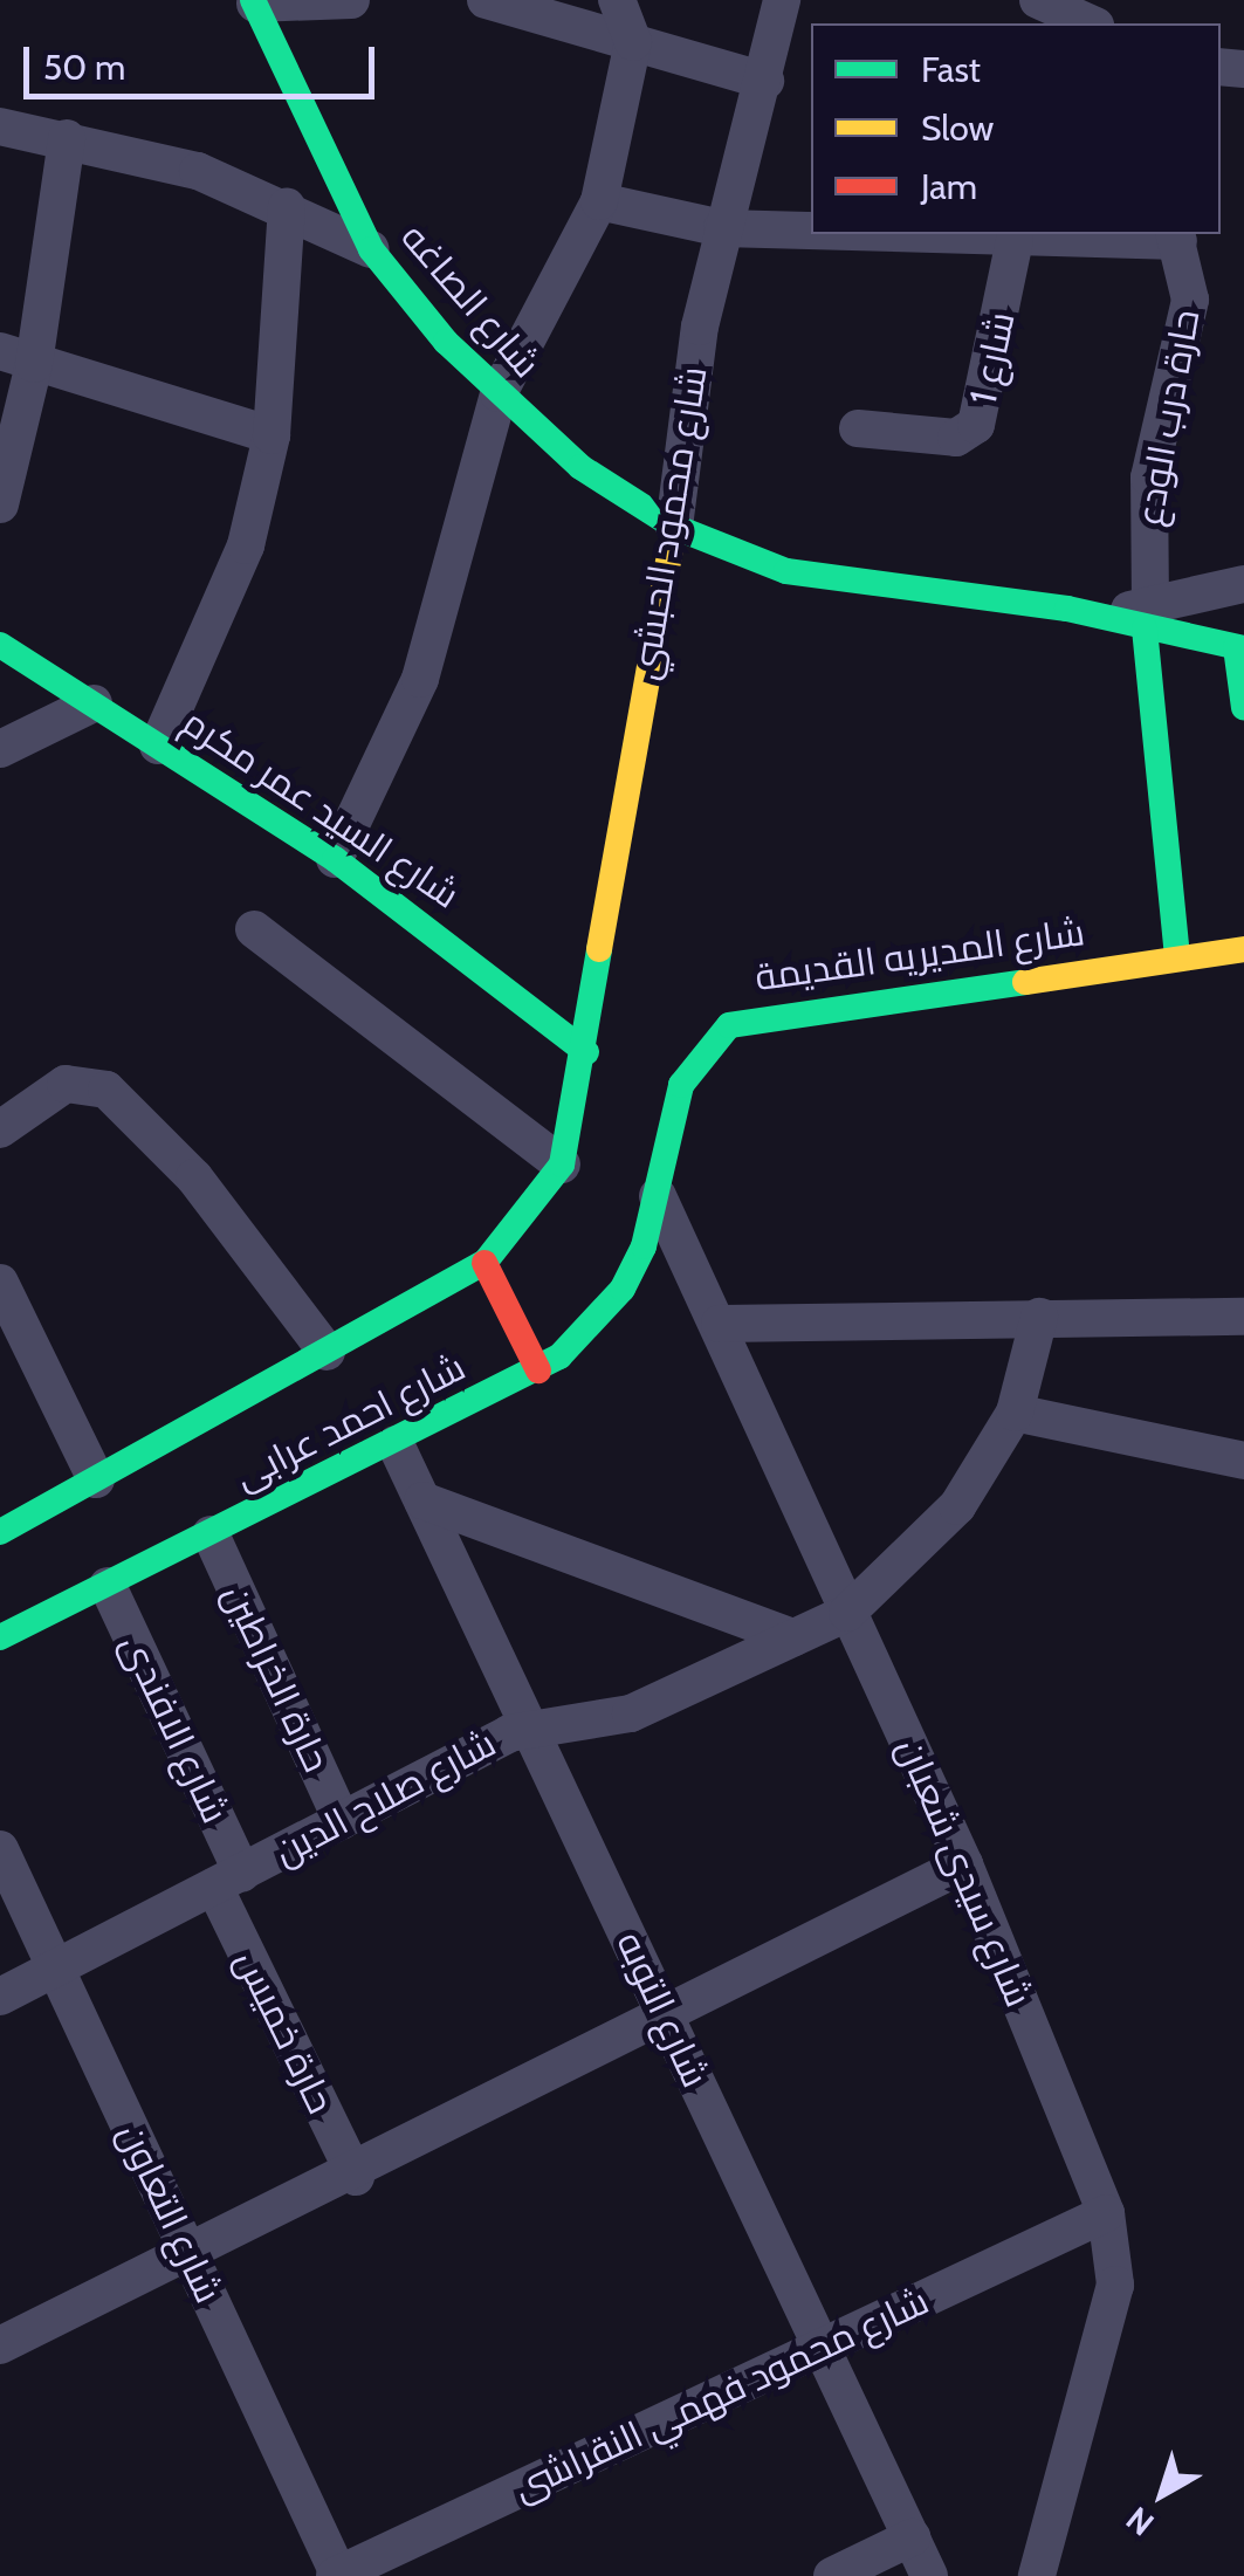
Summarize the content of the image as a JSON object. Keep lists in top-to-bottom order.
{
  "streets": {
    "main road": [
      "شارع الصاغه",
      "شارع محمود الحبشي",
      "شارع السيد عمر مكرم",
      "شارع المديريه القديمة",
      "شارع احمد عرابى"
    ],
    "street": [
      "شارع 1",
      "حارة درب الودع",
      "حارة الخراطين",
      "شارع الافندى",
      "شارع صلاح الدين",
      "شارع سيدى شعبان",
      "شارع التوبه",
      "حارة خميس",
      "شارع التعاون",
      "شارع محمود فهمي النقراشى"
    ]
  },
  "crossings": [
    ["شارع الصاغه", "شارع محمود الحبشي"],
    ["شارع محمود الحبشي", "شارع السيد عمر مكرم"],
    ["شارع محمود الحبشي", "شارع احمد عرابى"],
    ["شارع السيد عمر مكرم", "شارع احمد عرابى"],
    ["شارع المديريه القديمة", "شارع احمد عرابى"],
    ["شارع المديريه القديمة", "شارع سيدى شعبان"],
    ["شارع احمد عرابى", "حارة الخراطين"],
    ["شارع احمد عرابى", "شارع الافندى"],
    ["شارع احمد عرابى", "شارع سيدى شعبان"],
    ["شارع احمد عرابى", "شارع التوبه"],
    ["حارة الخراطين", "شارع صلاح الدين"],
    ["شارع الافندى", "شارع صلاح الدين"],
    ["شارع الافندى", "حارة خميس"],
    ["شارع صلاح الدين", "شارع سيدى شعبان"],
    ["شارع صلاح الدين", "شارع التوبه"],
    ["شارع صلاح الدين", "حارة خميس"],
    ["شارع صلاح الدين", "شارع التعاون"],
    ["شارع سيدى شعبان", "شارع محمود فهمي النقراشى"],
    ["شارع التوبه", "شارع محمود فهمي النقراشى"],
    ["شارع التعاون", "شارع محمود فهمي النقراشى"]
  ],
  "legend": ["Fast", "Slow", "Jam"],
  "scale_bar": "50 m",
  "north": "bottom left"
}
